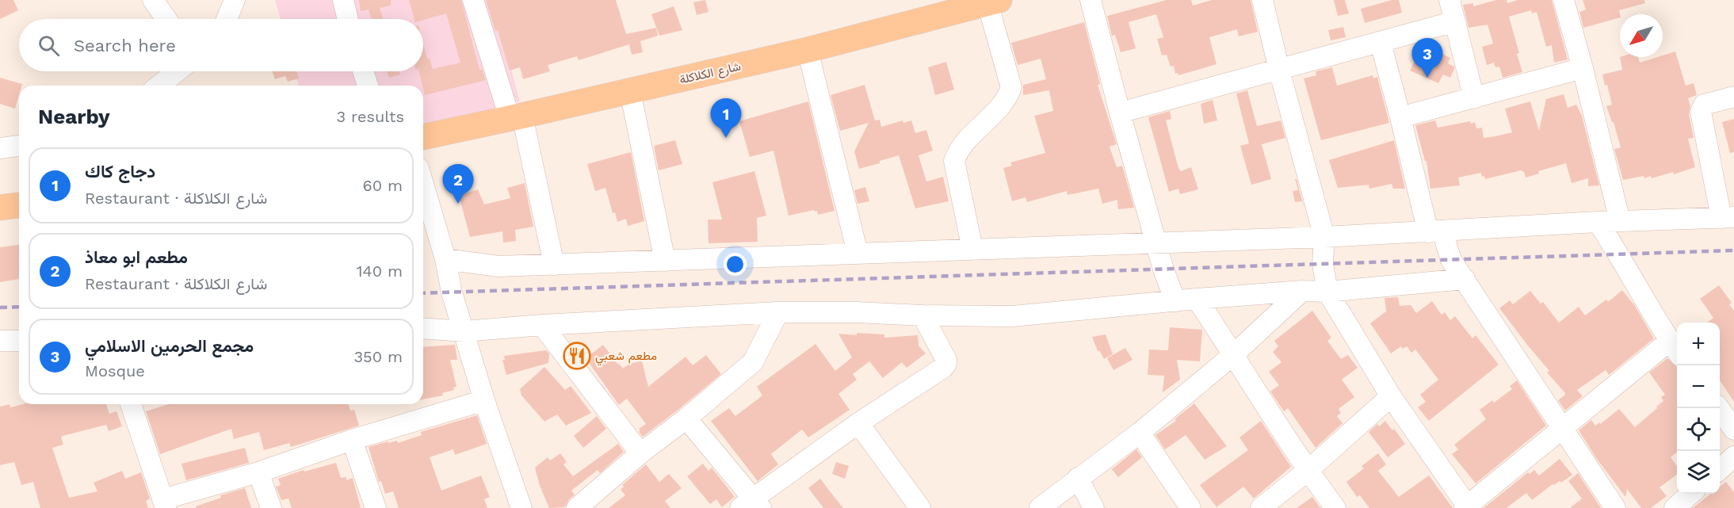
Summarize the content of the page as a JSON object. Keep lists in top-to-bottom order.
{
  "streets": {
    "main road": ["شارع الكلاكلة"]
  },
  "places": {
    "restaurant": ["مطعم شعبي"]
  },
  "north": "bottom left",
  "page": {
    "search": "Search here",
    "pins": ["3", "1", "2"],
    "heading": ["Nearby", "3 results"],
    "list": [
      {
        "mark": "1",
        "name": "دجاج كاك",
        "note": "Restaurant · شارع الكلاكلة",
        "value": "60 m"
      },
      {
        "mark": "2",
        "name": "مطعم ابو معاذ",
        "note": "Restaurant · شارع الكلاكلة",
        "value": "140 m"
      },
      {
        "mark": "3",
        "name": "مجمع الحرمين الاسلامي",
        "note": "Mosque",
        "value": "350 m"
      }
    ],
    "map_buttons": ["+", "−"]
  }
}
